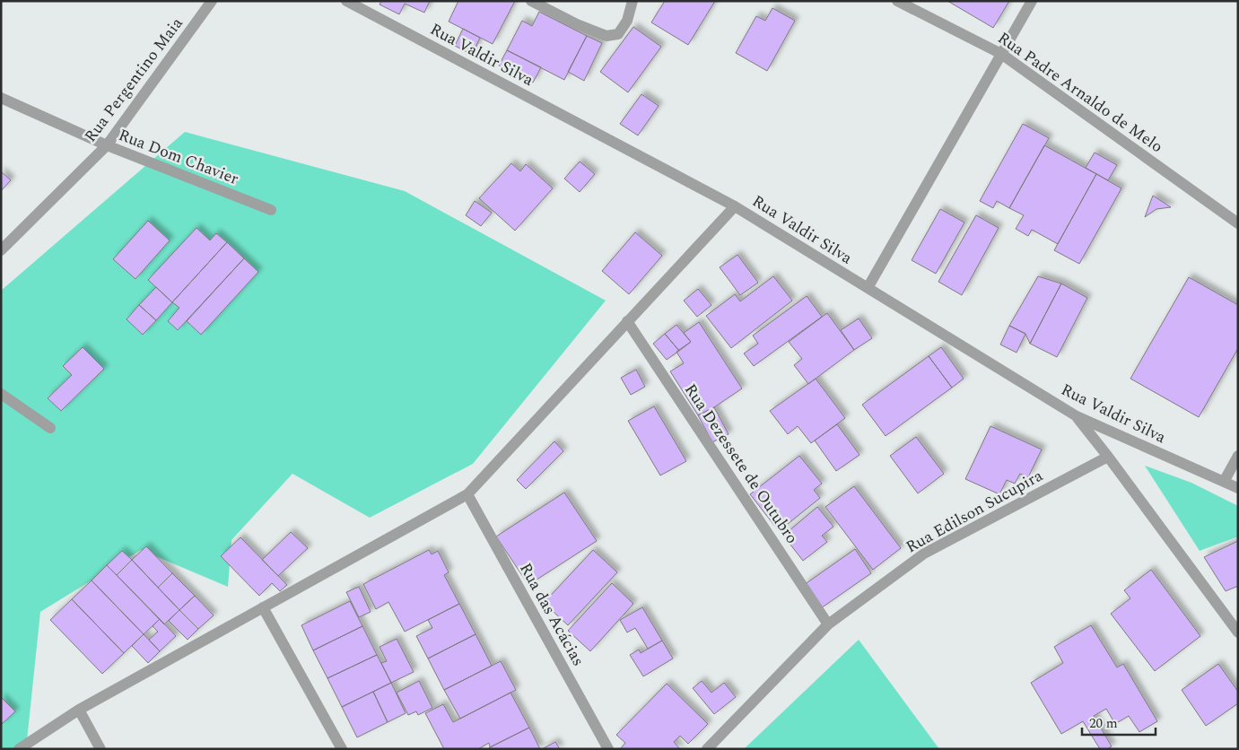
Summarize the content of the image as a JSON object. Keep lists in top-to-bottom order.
{
  "streets": {
    "street": [
      "Rua Valdir Silva",
      "Rua Pergentino Maia",
      "Rua Padre Arnaldo de Melo",
      "Rua Dom Chavier",
      "Rua Dezessete de Outubro",
      "Rua Edilson Sucupira",
      "Rua das Acácias"
    ]
  },
  "crossings": [
    ["Rua Pergentino Maia", "Rua Dom Chavier"],
    ["Rua Dezessete de Outubro", "Rua Edilson Sucupira"]
  ],
  "scale_bar": "20 m"
}
